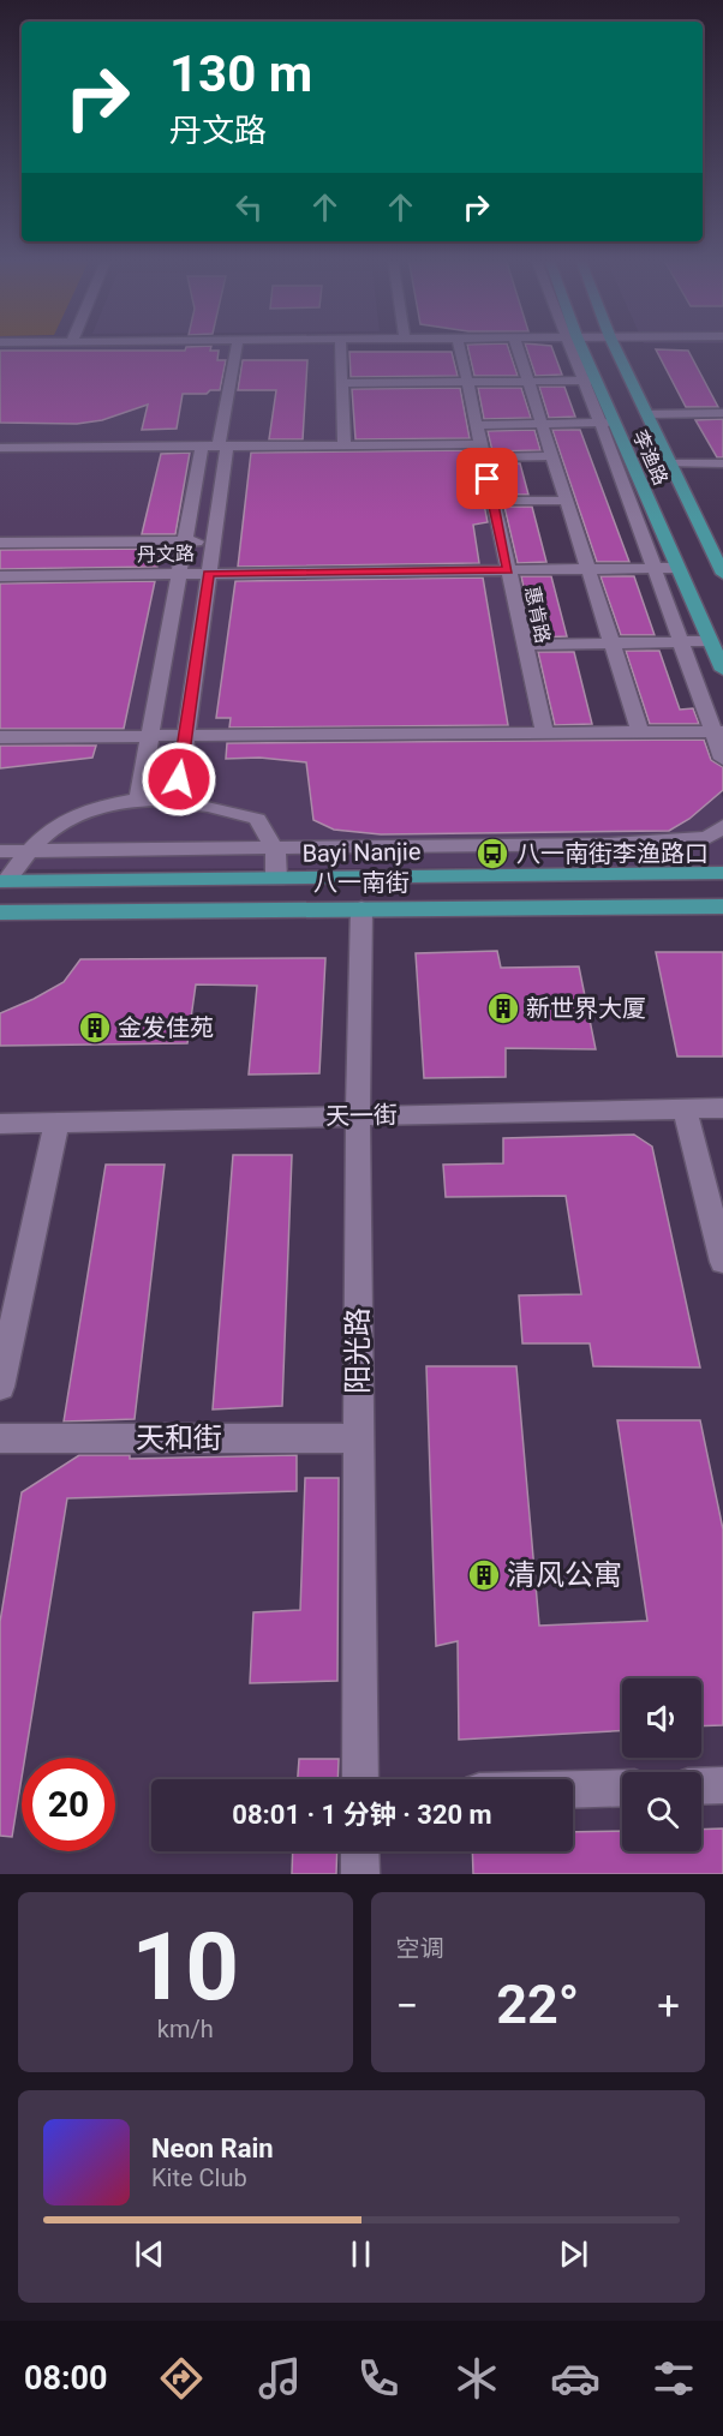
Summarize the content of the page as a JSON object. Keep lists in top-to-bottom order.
{
  "streets": {
    "main road": ["李渔路", "Bayi Nanjie", "八一南街"],
    "street": [
      "丹文路",
      "惠肯路",
      "天一街",
      "阳光路",
      "天和街"
    ]
  },
  "crossings": [
    ["李渔路", "丹文路"],
    ["丹文路", "惠肯路"],
    ["八一南街", "阳光路"],
    ["天一街", "阳光路"],
    ["阳光路", "天和街"]
  ],
  "places": {
    "bus stop": ["八一南街李渔路口"],
    "building": ["新世界大厦", "金发佳苑", "清风公寓"]
  },
  "page": {
    "turn": ["130 m", "丹文路"],
    "limit": "20",
    "trip": "08:01 · 1 分钟 · 320 m",
    "tile": [
      ["10", "km/h"],
      "空调"
    ],
    "heat": ["−", "22°", "+"],
    "song": ["Neon Rain", "Kite Club"],
    "tabs": "08:00"
  }
}
